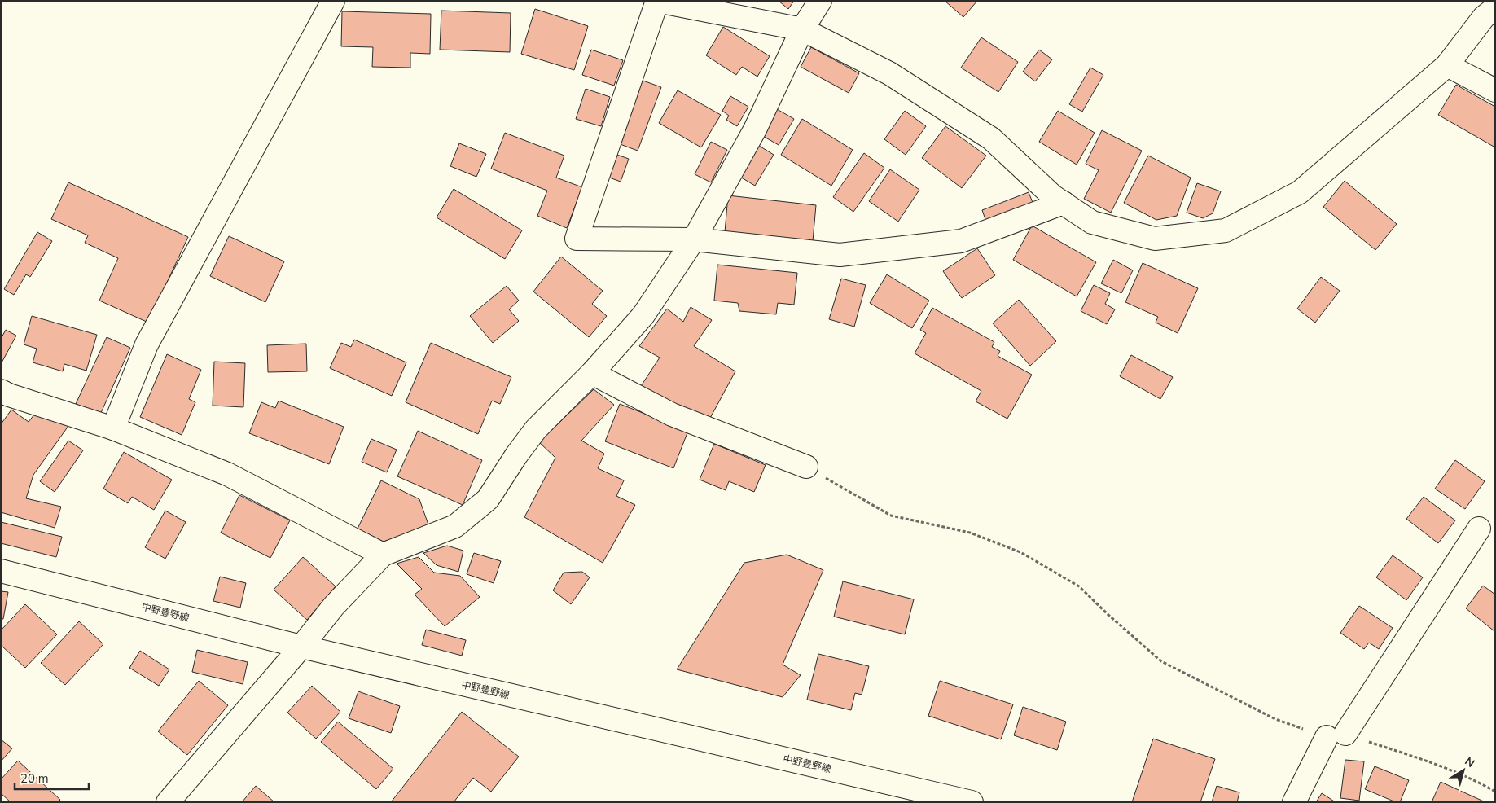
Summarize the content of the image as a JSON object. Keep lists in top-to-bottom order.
{
  "streets": {
    "street": ["中野豊野線"]
  },
  "scale_bar": "20 m",
  "north": "top right"
}
